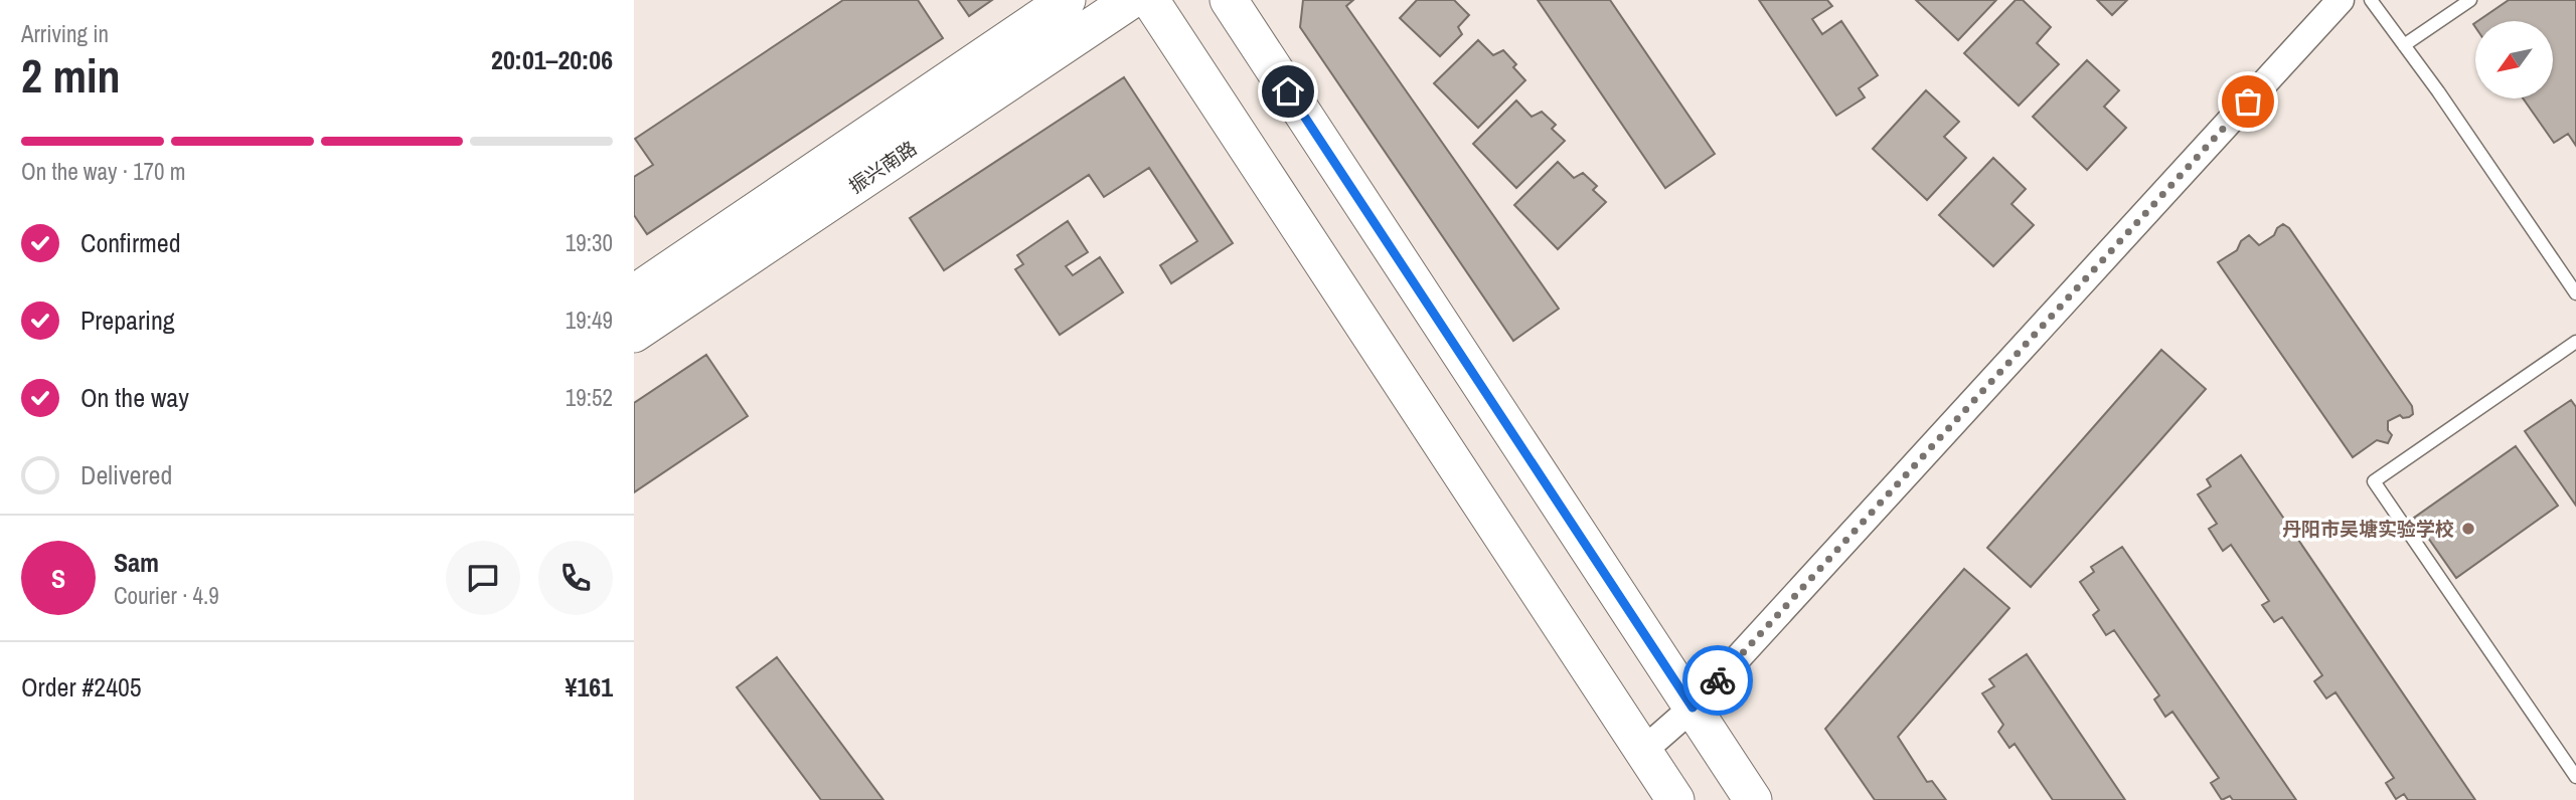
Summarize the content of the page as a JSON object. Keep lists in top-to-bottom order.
{
  "streets": {
    "street": ["振兴南路"]
  },
  "places": ["丹阳市吴塘实验学校"],
  "north": "bottom left",
  "page": {
    "heading": ["2 min", "Arriving in", "20:01–20:06"],
    "panel": [
      "Sam",
      "Courier · 4.9",
      "Order #2405",
      "¥161"
    ],
    "bar": "On the way · 170 m",
    "list": [
      ["Confirmed", "19:30"],
      ["Preparing", "19:49"],
      ["On the way", "19:52"],
      "Delivered"
    ],
    "round": "S"
  }
}
